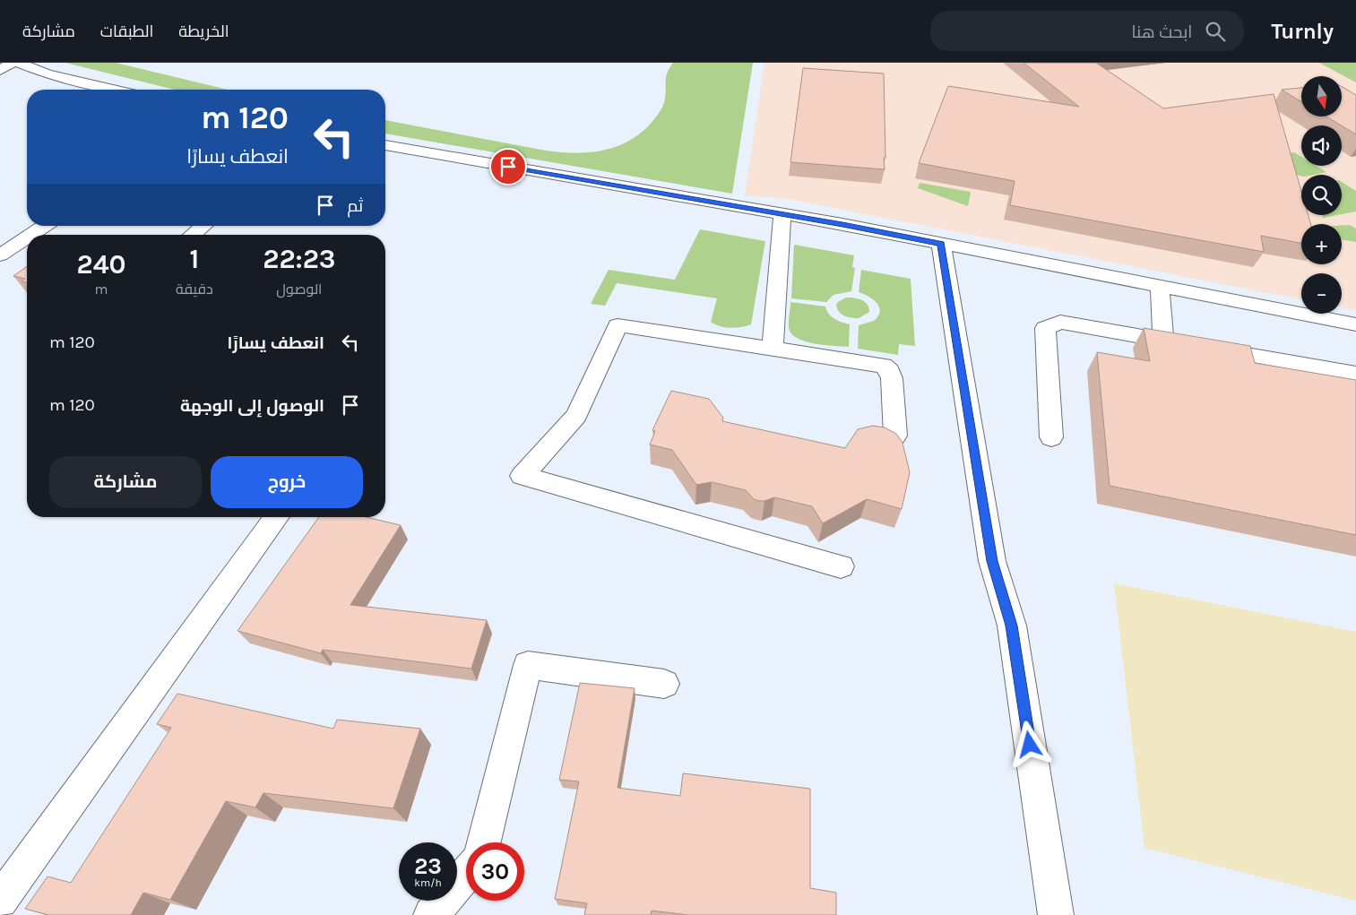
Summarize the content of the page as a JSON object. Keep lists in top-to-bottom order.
{
  "north": "bottom",
  "page": {
    "header": "Turnly",
    "search": "ابحث هنا",
    "nav": ["الخريطة", "الطبقات", "مشاركة"],
    "map_buttons": ["+", "−"],
    "turn": ["120 m", "انعطف يسارًا"],
    "then": "ثم",
    "eta": [
      "22:23",
      "الوصول",
      "1",
      "دقيقة",
      "240",
      "m"
    ],
    "list": [
      {
        "name": "انعطف يسارًا",
        "value": "120 m"
      },
      {
        "name": "الوصول إلى الوجهة",
        "value": "120 m"
      }
    ],
    "buttons": ["خروج", "مشاركة"],
    "speed": "23 km/h",
    "limit": "30"
  }
}
